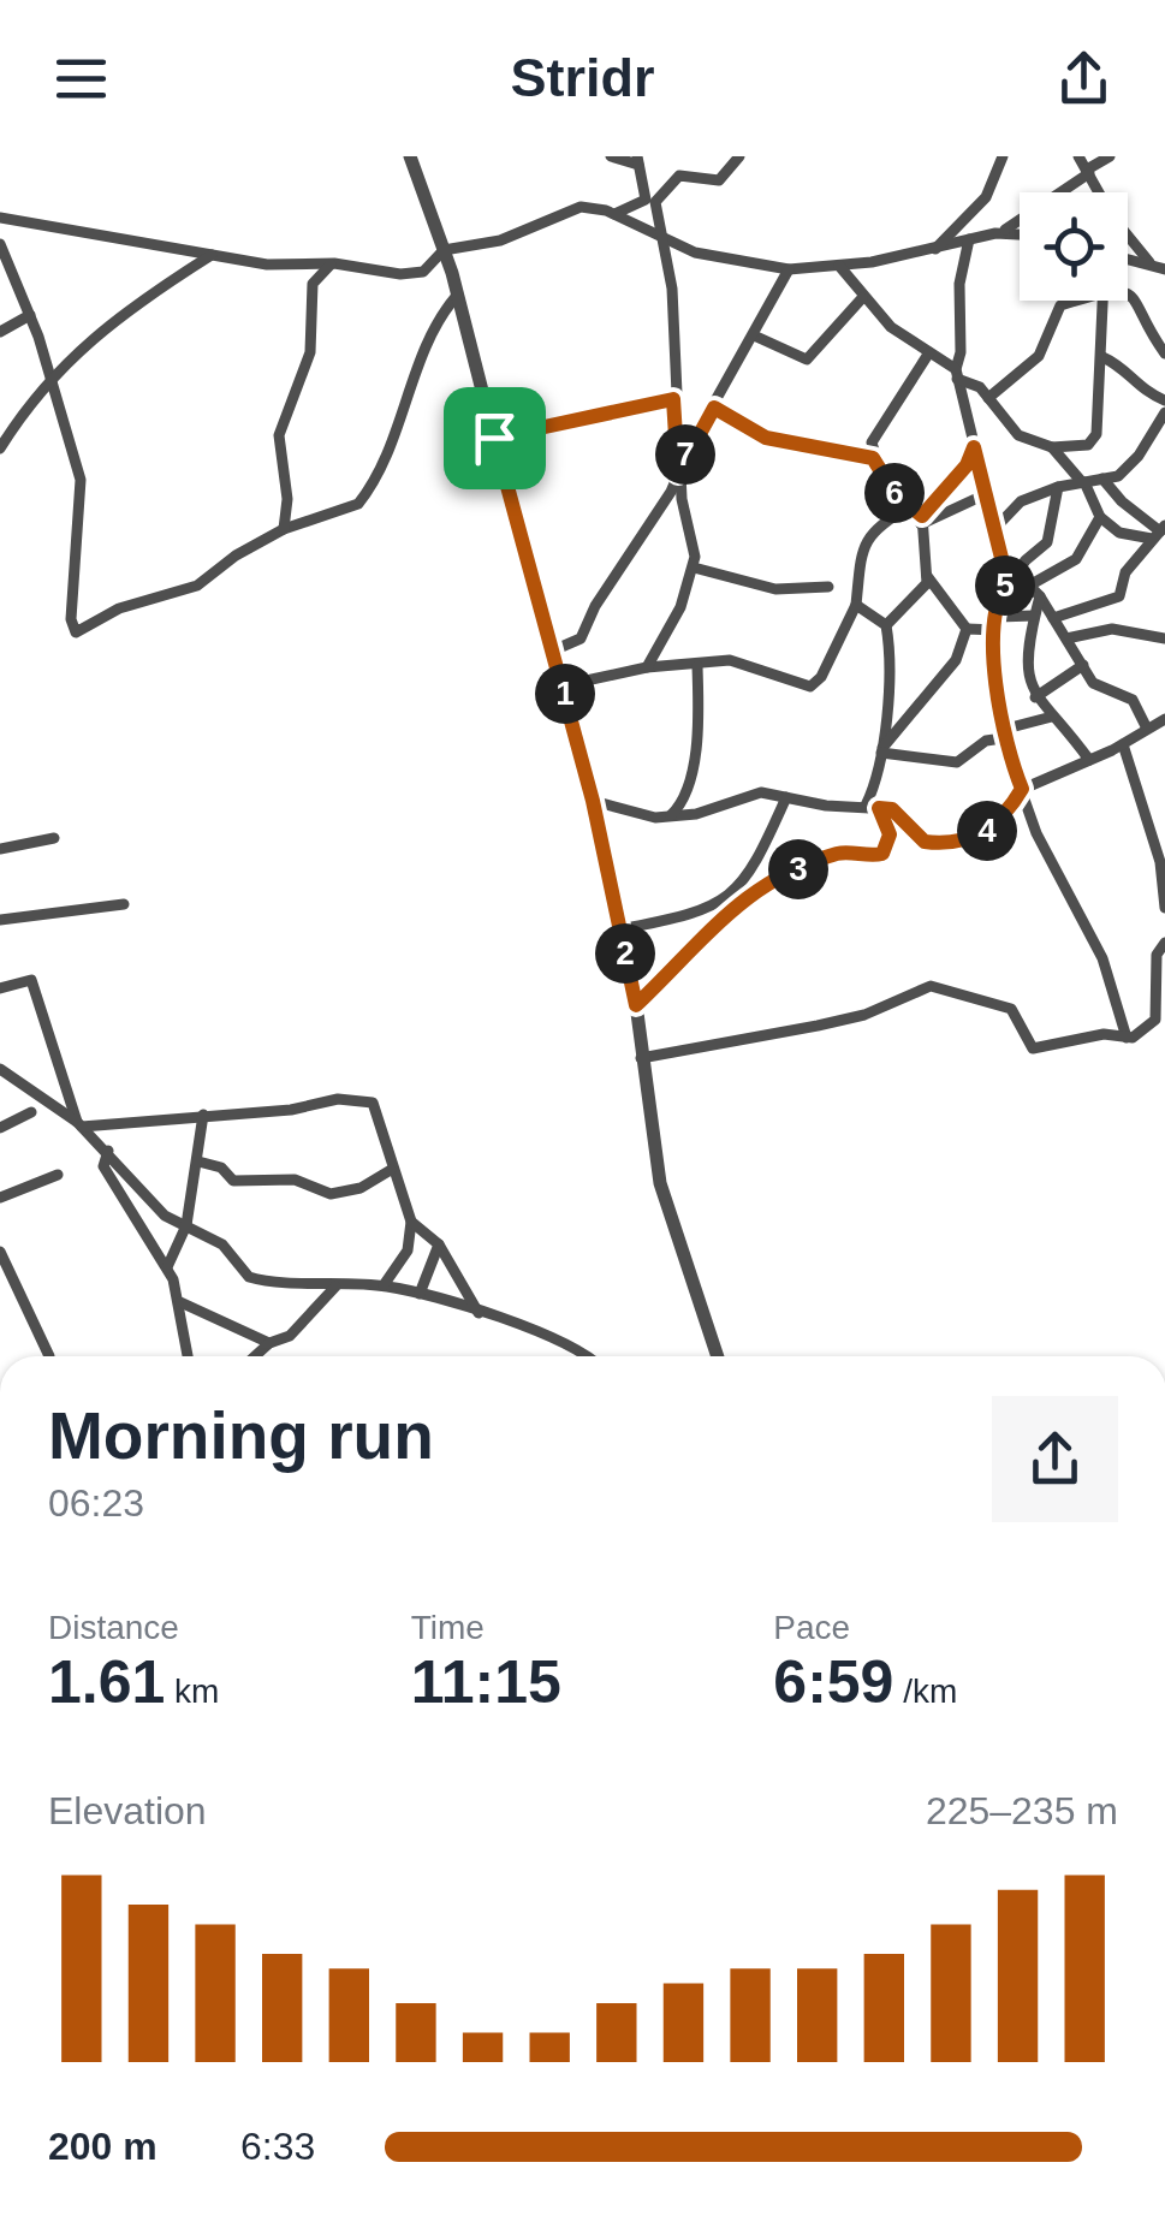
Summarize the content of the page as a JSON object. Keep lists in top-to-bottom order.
{
  "page": {
    "header": "Stridr",
    "pins": [
      "7",
      "6",
      "5",
      "1",
      "4",
      "3",
      "2"
    ],
    "heading": ["Morning run", "06:23"],
    "stats": [
      ["Distance", "1.61 km"],
      ["Time", "11:15"],
      ["Pace", "6:59 /km"]
    ],
    "chart": ["Elevation", "225–235 m"],
    "list": [
      {
        "name": "200 m",
        "note": "6:33"
      }
    ]
  }
}
